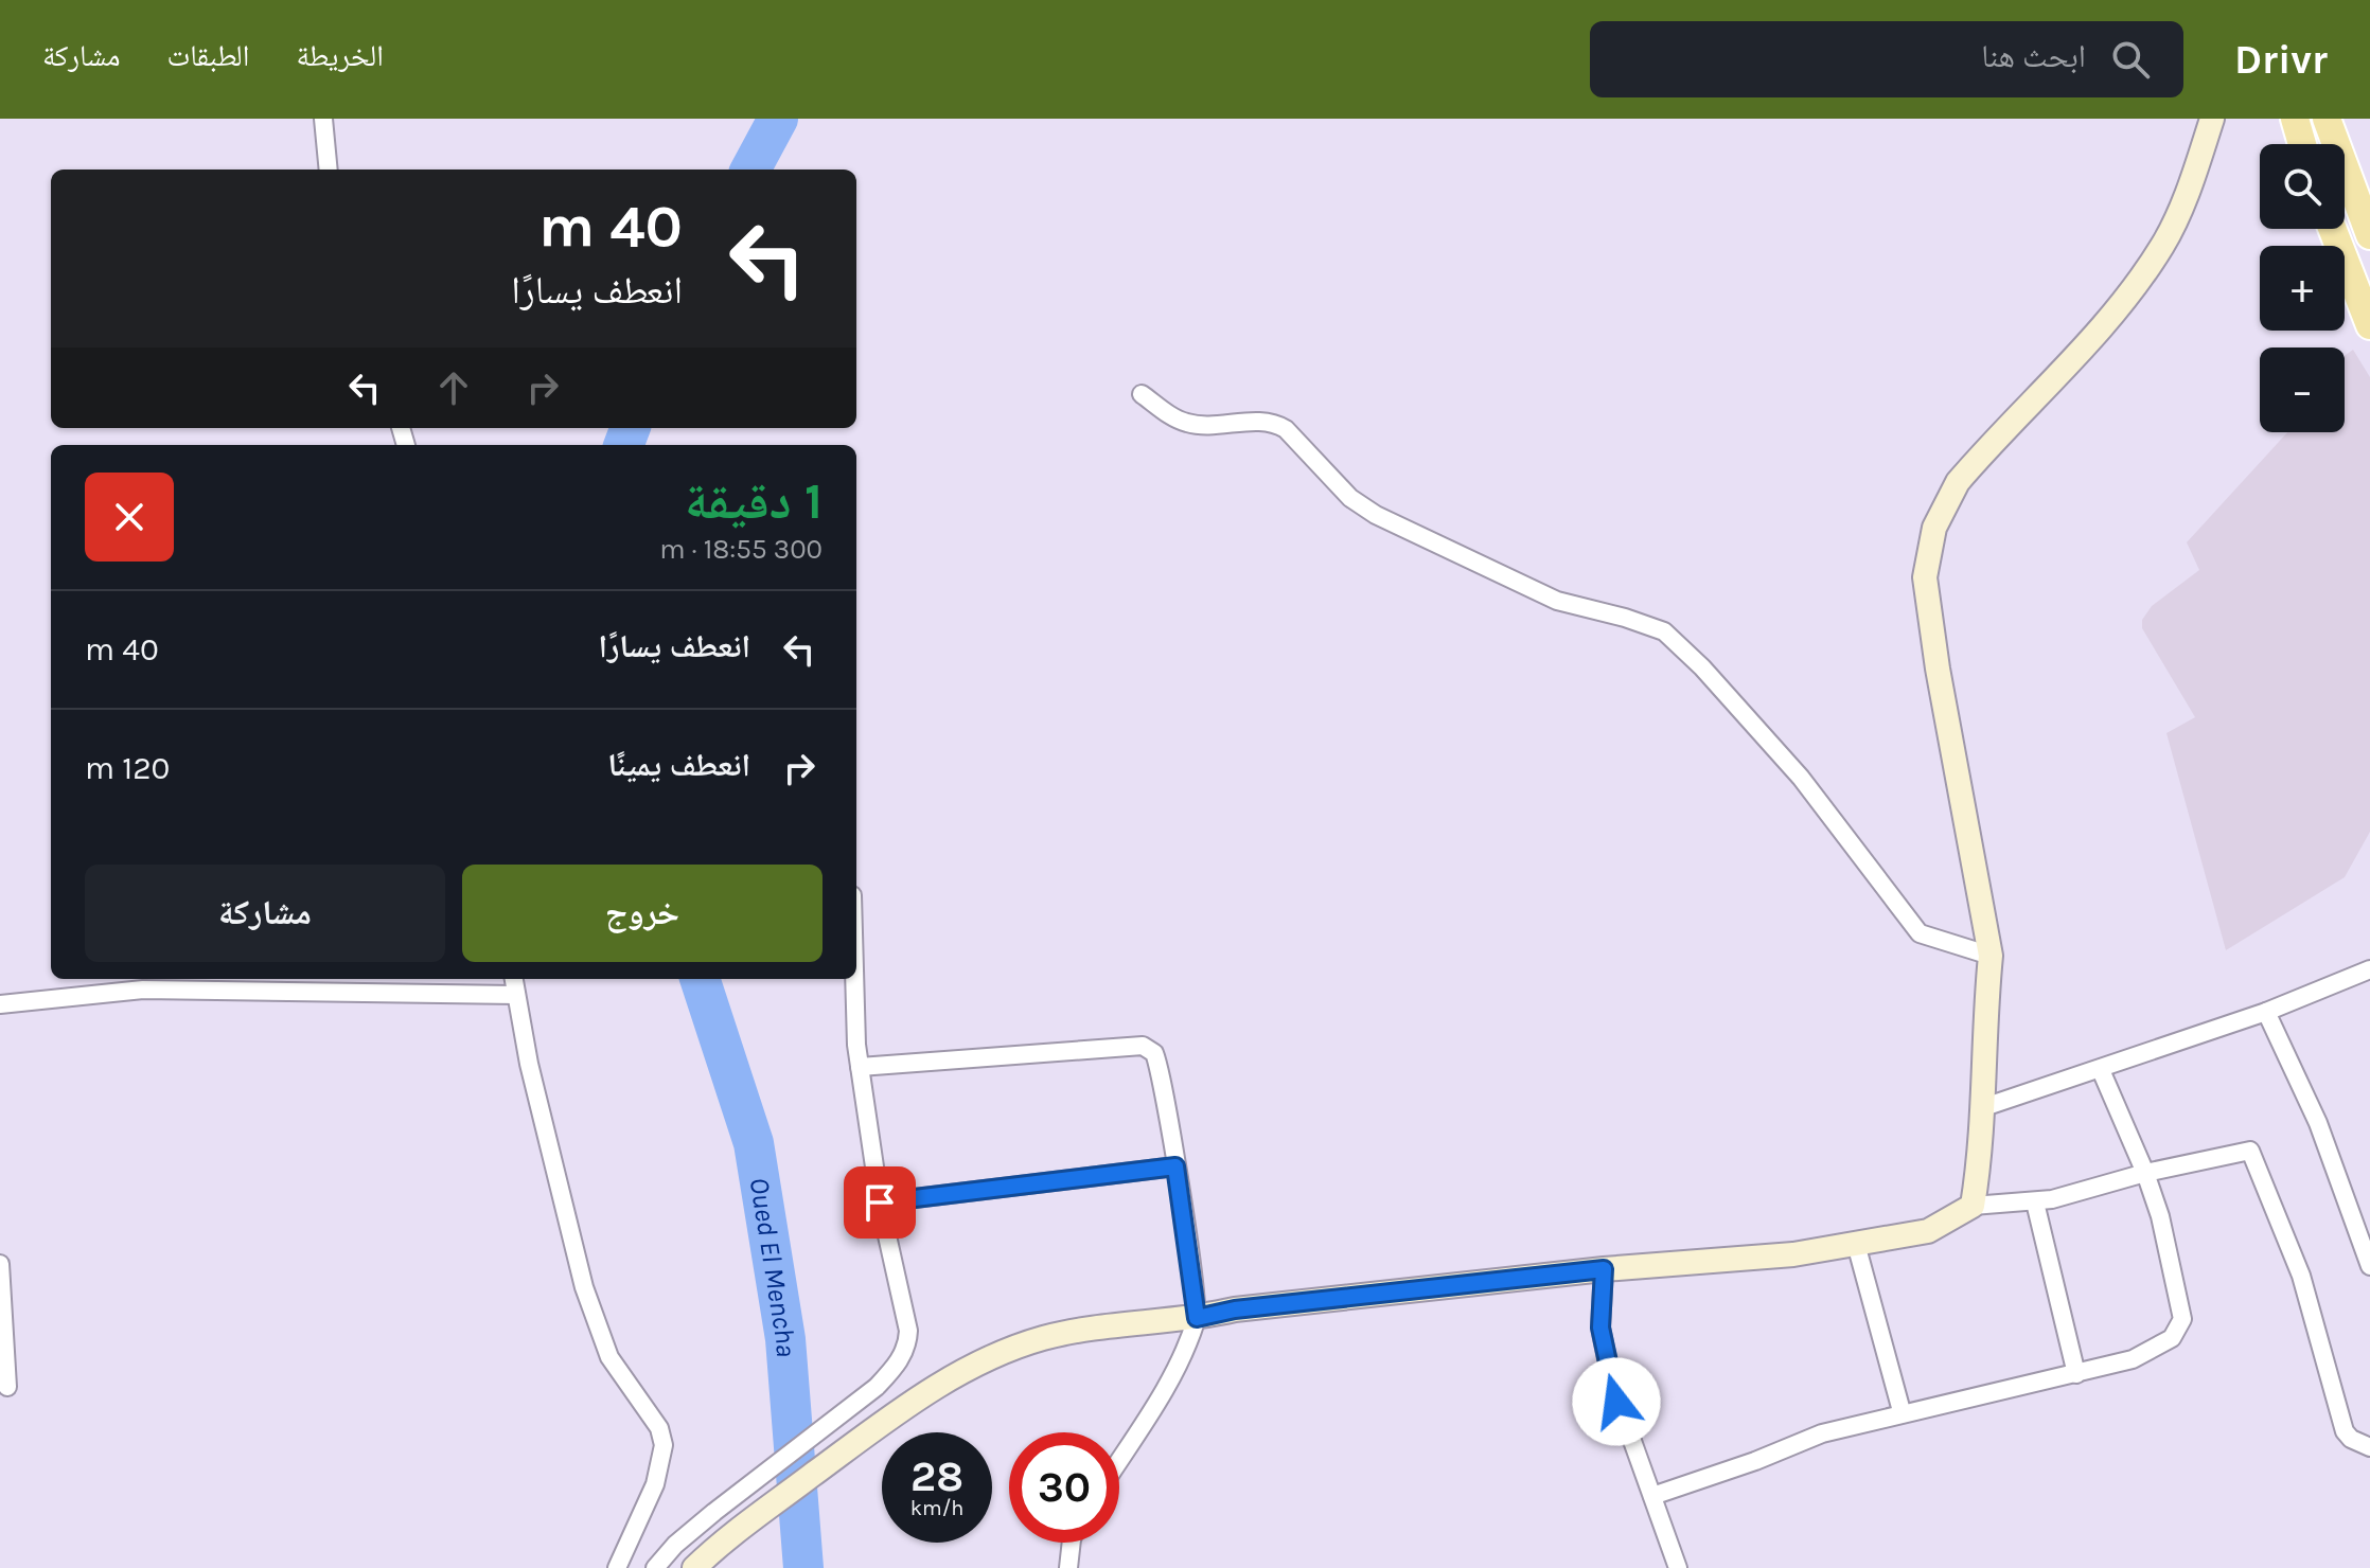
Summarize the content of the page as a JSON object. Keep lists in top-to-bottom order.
{
  "water": ["Oued El Mencha"],
  "page": {
    "header": "Drivr",
    "search": "ابحث هنا",
    "nav": ["الخريطة", "الطبقات", "مشاركة"],
    "map_buttons": ["+", "−"],
    "turn": ["40 m", "انعطف يسارًا"],
    "heading": ["1 دقيقة", "300 m · 18:55"],
    "list": [
      {
        "name": "انعطف يسارًا",
        "value": "40 m"
      },
      {
        "name": "انعطف يمينًا",
        "value": "120 m"
      }
    ],
    "buttons": ["خروج", "مشاركة"],
    "speed": "28 km/h",
    "limit": "30"
  }
}
